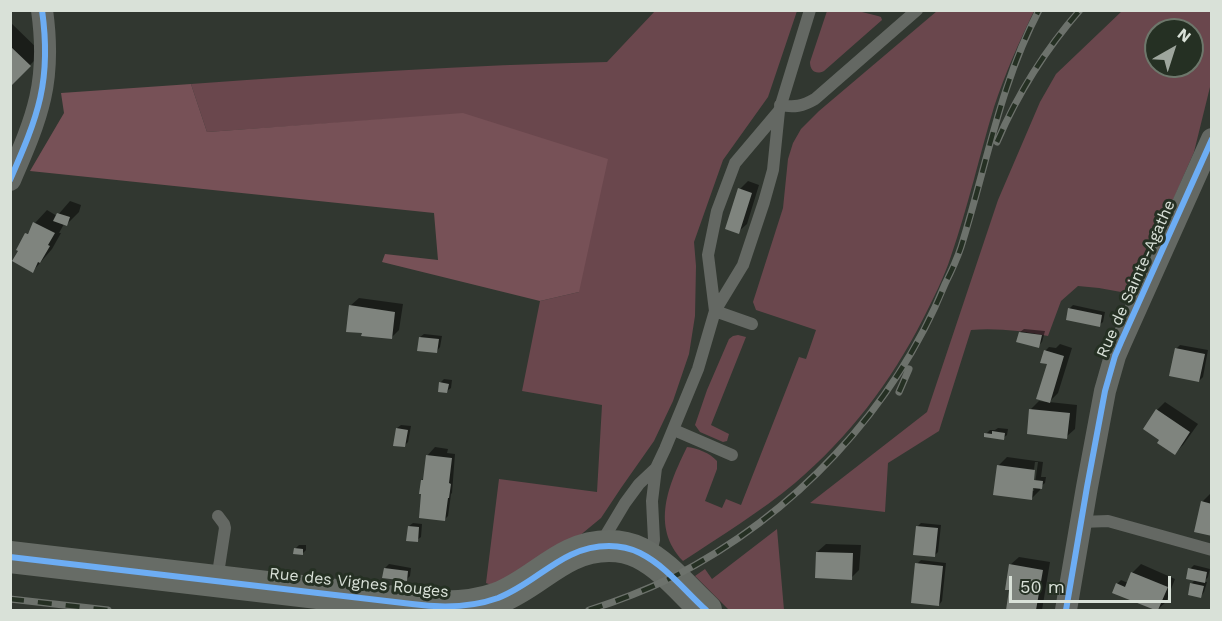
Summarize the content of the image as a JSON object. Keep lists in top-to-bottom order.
{
  "streets": {
    "street": ["Rue de Sainte-Agathe", "Rue des Vignes Rouges"]
  },
  "scale_bar": "50 m",
  "north": "top right"
}
